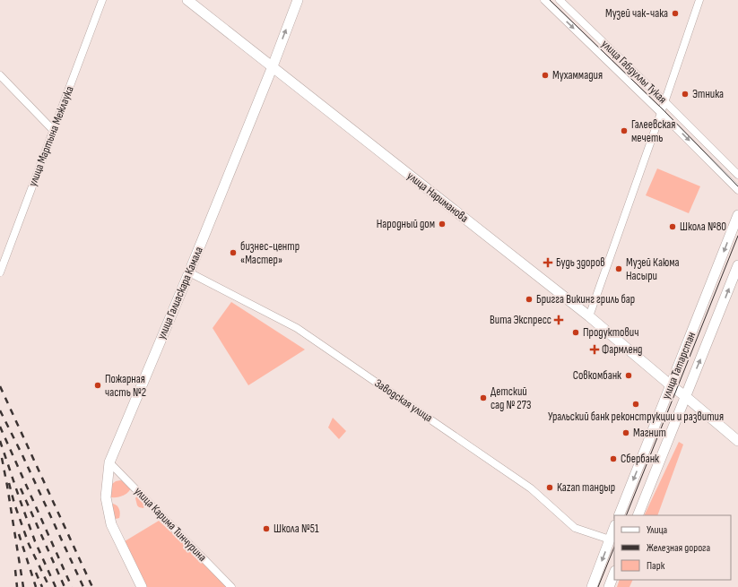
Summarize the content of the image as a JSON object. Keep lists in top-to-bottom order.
{
  "streets": {
    "main road": ["улица Нариманова", "улица Галиаскара Камала", "улица Татарстан"],
    "street": [
      "улица Габдуллы Тукая",
      "улица Мартына Межлаука",
      "Заводская улица",
      "улица Карима Тинчурина"
    ]
  },
  "crossings": [
    ["улица Нариманова", "улица Галиаскара Камала"],
    ["улица Нариманова", "улица Татарстан"],
    ["улица Галиаскара Камала", "Заводская улица"],
    ["улица Галиаскара Камала", "улица Карима Тинчурина"]
  ],
  "places": {
    "other": [
      "Музей чак-чака",
      "Мухаммадия",
      "Этника",
      "Галеевская мечеть",
      "Народный дом",
      "Школа №80",
      "бизнес-центр «Мастер»",
      "Музей Каюма Насыри",
      "Бригга Викинг гриль бар",
      "Продуктович",
      "Совкомбанк",
      "Пожарная часть №2",
      "Детский сад № 273",
      "Уральский банк реконструкции и развития",
      "Магнит",
      "Сбербанк",
      "Kazan тандыр",
      "Школа №51"
    ],
    "health": ["Будь здоров", "Вита Экспресс", "Фармленд"]
  },
  "legend": ["Улица", "Железная дорога", "Парк"]
}
